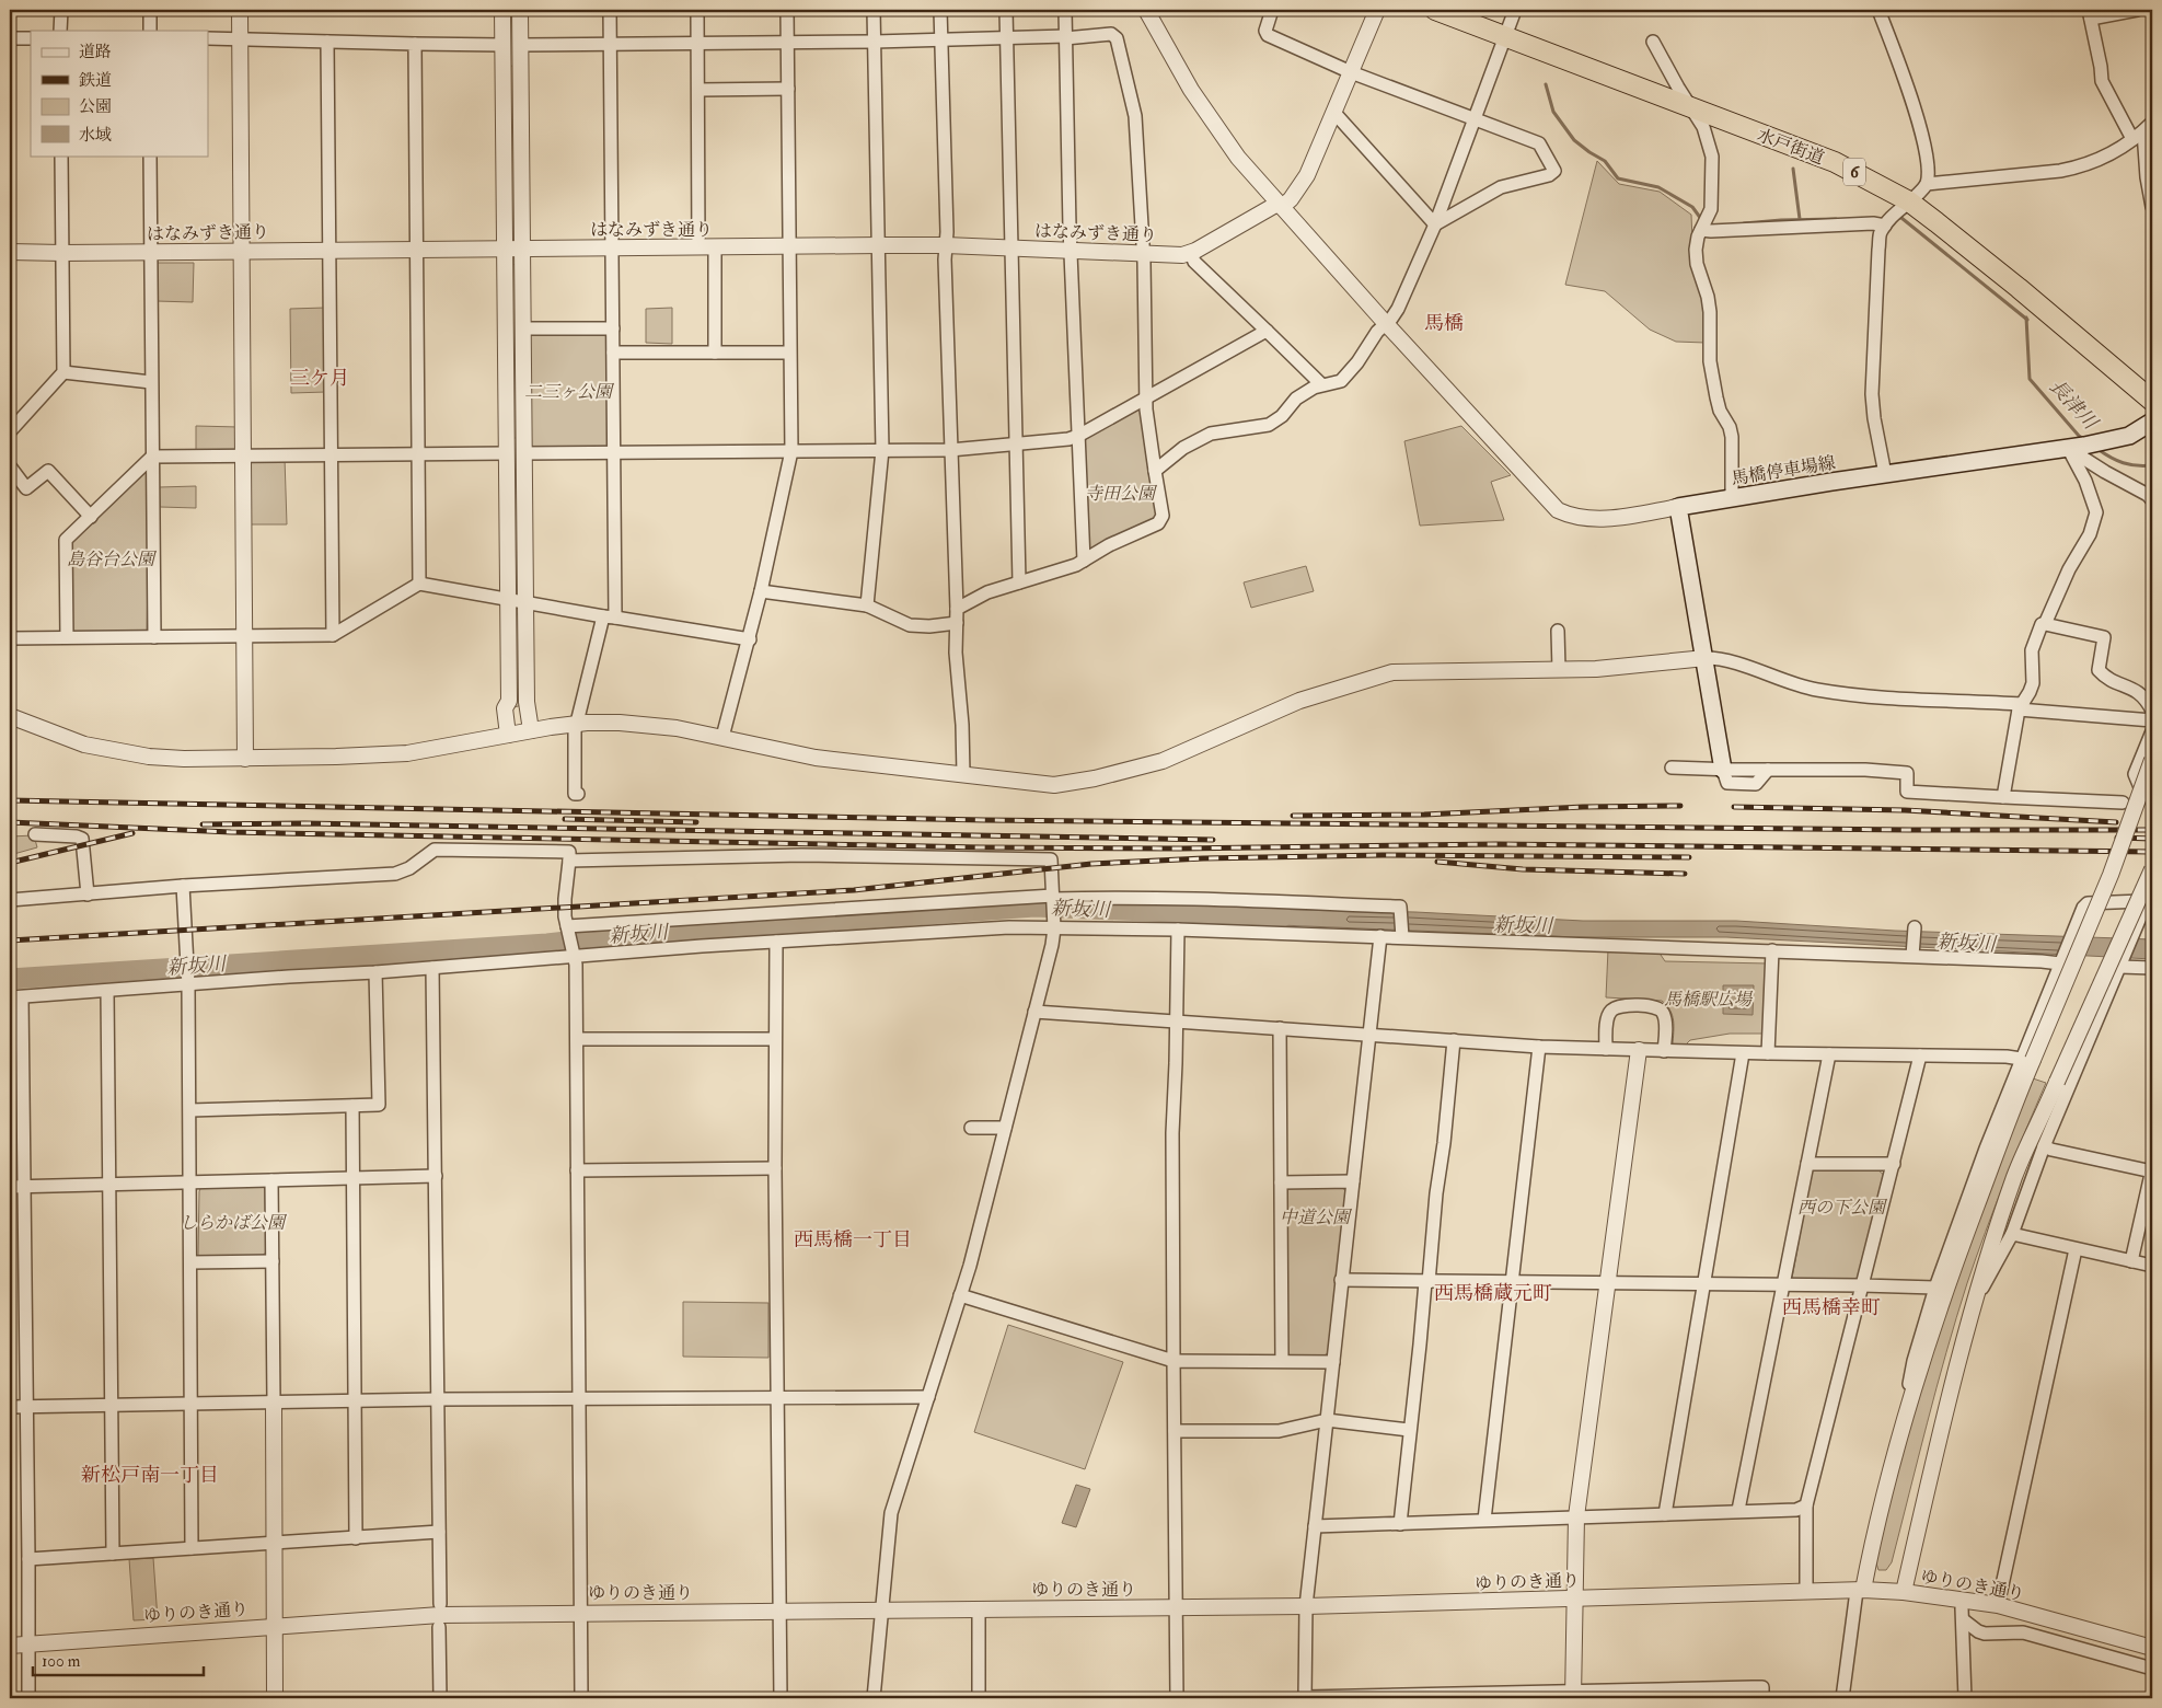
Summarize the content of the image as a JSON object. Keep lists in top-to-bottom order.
{
  "streets": {
    "highway": ["水戸街道", "6"],
    "main road": ["馬橋停車場線"],
    "street": ["はなみずき通り", "ゆりのき通り"]
  },
  "districts": [
    "馬橋",
    "三ケ月",
    "西馬橋一丁目",
    "西馬橋蔵元町",
    "西馬橋幸町",
    "新松戸南一丁目"
  ],
  "water": ["長津川", "新坂川"],
  "parks": [
    "二三ヶ公園",
    "寺田公園",
    "島谷台公園",
    "馬橋駅広場",
    "西の下公園",
    "中道公園",
    "しらかば公園"
  ],
  "legend": [
    "道路",
    "鉄道",
    "公園",
    "水域"
  ],
  "scale_bar": "100 m"
}
